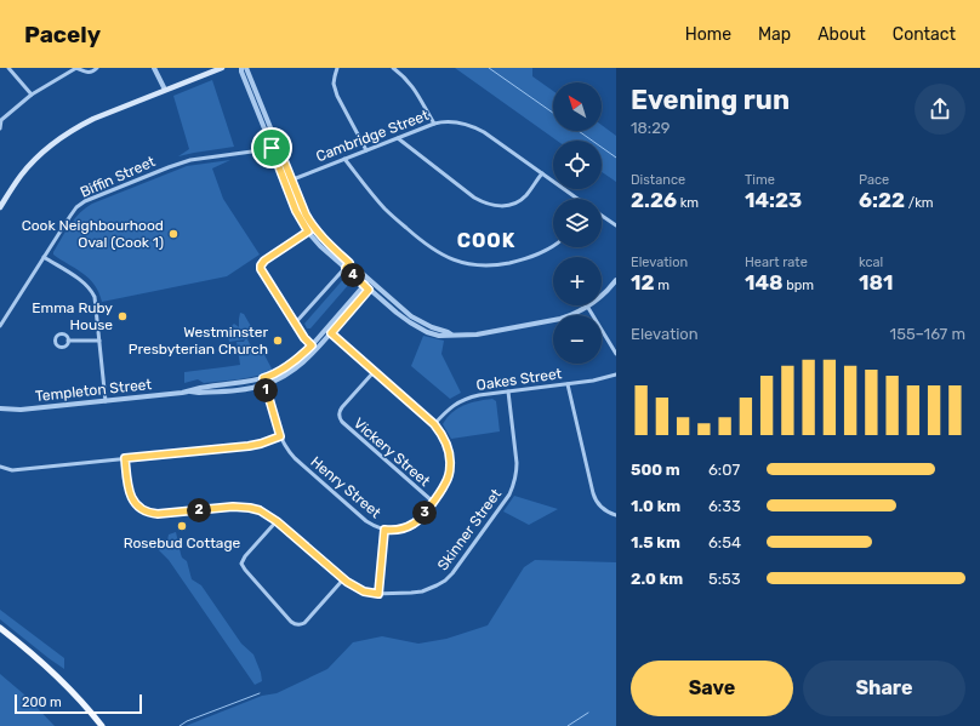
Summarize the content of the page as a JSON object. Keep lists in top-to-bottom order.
{
  "streets": {
    "street": [
      "Cambridge Street",
      "Biffin Street",
      "Oakes Street",
      "Templeton Street",
      "Vickery Street",
      "Henry Street",
      "Skinner Street"
    ]
  },
  "crossings": [
    ["Oakes Street", "Henry Street"],
    ["Oakes Street", "Skinner Street"],
    ["Templeton Street", "Henry Street"],
    ["Vickery Street", "Henry Street"]
  ],
  "districts": ["COOK"],
  "places": [
    "Cook Neighbourhood Oval (Cook 1)",
    "Emma Ruby House",
    "Westminster Presbyterian Church",
    "Rosebud Cottage"
  ],
  "scale_bar": "200 m",
  "north": "top left",
  "page": {
    "header": "Pacely",
    "nav": [
      "Home",
      "Map",
      "About",
      "Contact"
    ],
    "heading": ["Evening run", "18:29"],
    "map_buttons": ["+", "−"],
    "stats": [
      ["Distance", "2.26 km"],
      ["Time", "14:23"],
      ["Pace", "6:22 /km"],
      ["Elevation", "12 m"],
      ["Heart rate", "148 bpm"],
      ["kcal", "181"]
    ],
    "pins": [
      "4",
      "1",
      "2",
      "3"
    ],
    "chart": ["Elevation", "155–167 m"],
    "list": [
      {
        "name": "500 m",
        "note": "6:07"
      },
      {
        "name": "1.0 km",
        "note": "6:33"
      },
      {
        "name": "1.5 km",
        "note": "6:54"
      },
      {
        "name": "2.0 km",
        "note": "5:53"
      }
    ],
    "buttons": ["Save", "Share"],
    "scale": "200 m"
  }
}
